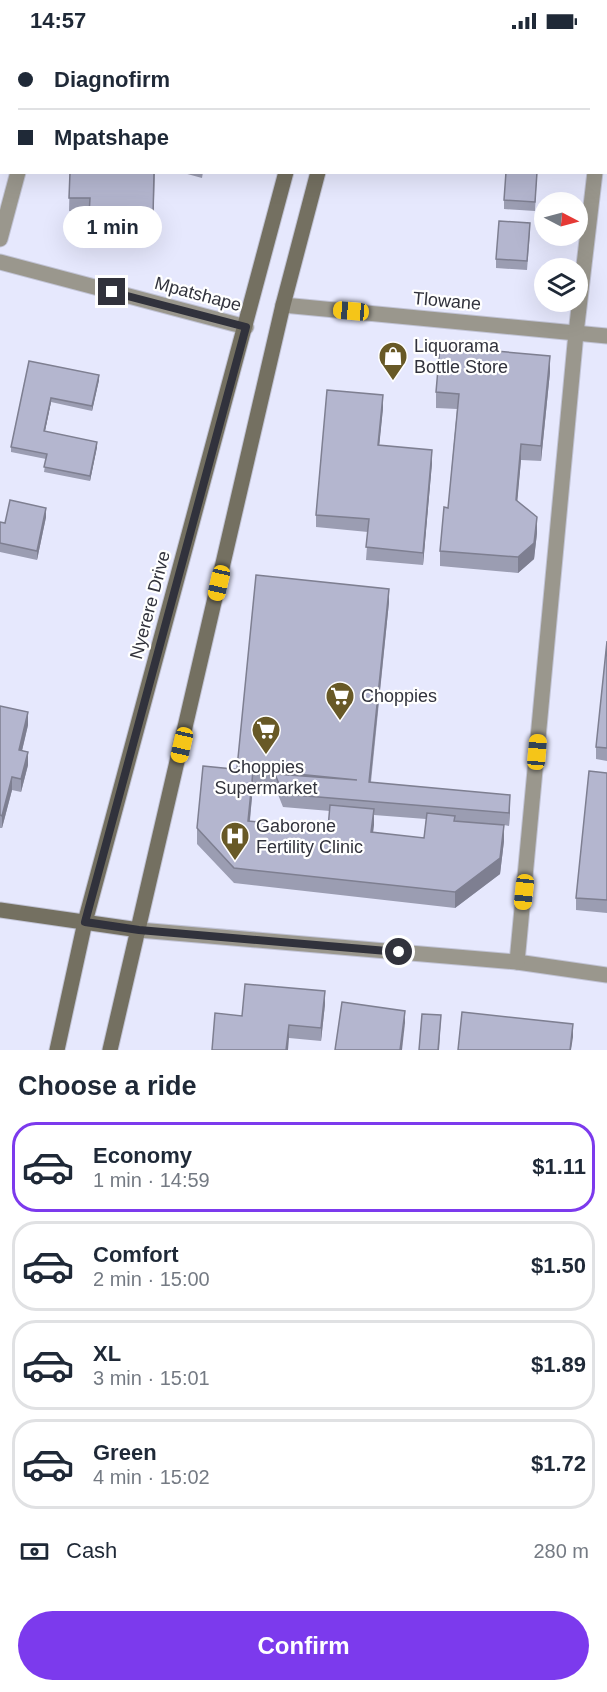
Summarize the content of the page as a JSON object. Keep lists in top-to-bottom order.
{
  "streets": {
    "main road": ["Nyerere Drive"],
    "street": ["Mpatshape", "Tlowane"]
  },
  "crossings": [
    ["Mpatshape", "Nyerere Drive"]
  ],
  "places": {
    "shop": ["Liquorama Bottle Store"],
    "supermarket": ["Choppies", "Choppies Supermarket"],
    "hospital": ["Gaborone Fertility Clinic"]
  },
  "north": "right",
  "page": {
    "status": "14:57",
    "banner": ["Diagnofirm", "Mpatshape"],
    "bubble": "1 min",
    "heading": "Choose a ride",
    "list": [
      {
        "name": "Economy",
        "note": "1 min · 14:59",
        "value": "$1.11"
      },
      {
        "name": "Comfort",
        "note": "2 min · 15:00",
        "value": "$1.50"
      },
      {
        "name": "XL",
        "note": "3 min · 15:01",
        "value": "$1.89"
      },
      {
        "name": "Green",
        "note": "4 min · 15:02",
        "value": "$1.72"
      }
    ],
    "pay": ["Cash", "280 m"],
    "buttons": "Confirm"
  }
}
